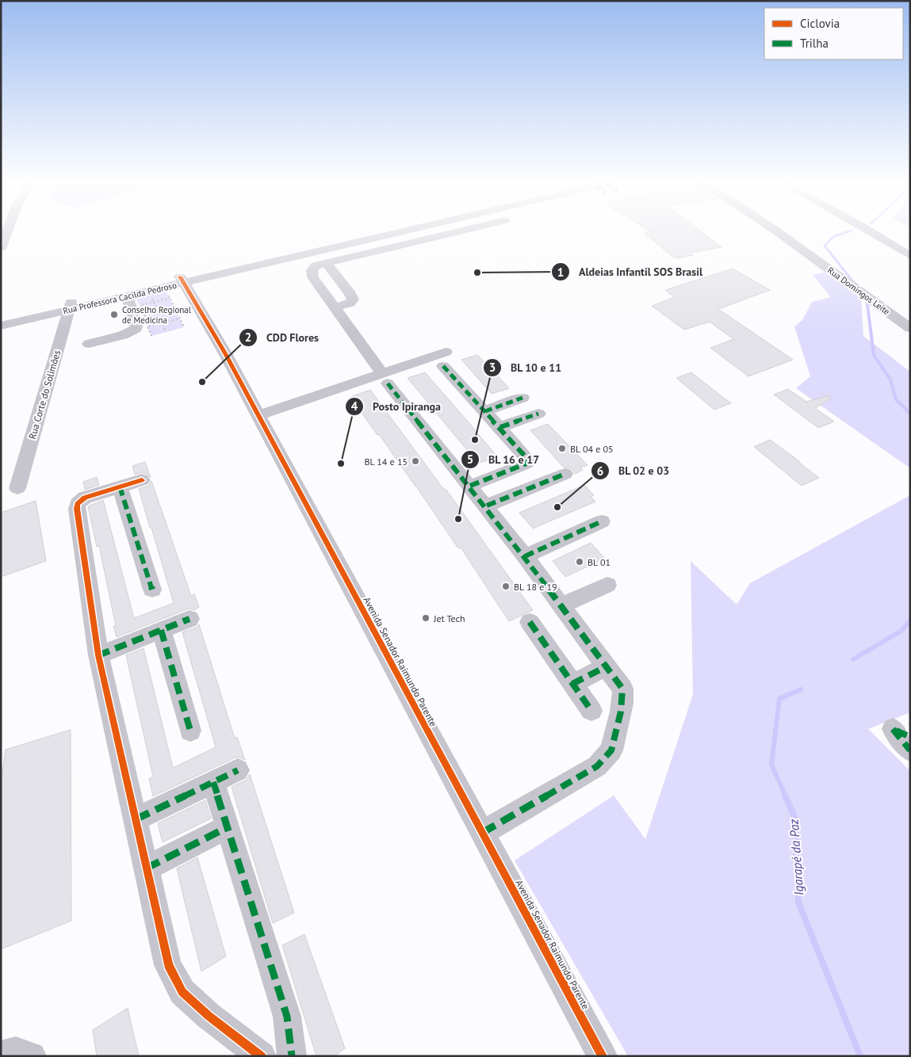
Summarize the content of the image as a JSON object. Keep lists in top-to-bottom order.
{
  "streets": {
    "street": [
      "Rua Domingos Leite",
      "Rua Professora Cacilda Pedroso",
      "Rua Corte do Solimões",
      "Avenida Senador Raimundo Parente"
    ]
  },
  "crossings": [
    ["Rua Professora Cacilda Pedroso", "Rua Corte do Solimões"],
    ["Rua Professora Cacilda Pedroso", "Avenida Senador Raimundo Parente"]
  ],
  "water": ["Igarapé da Paz"],
  "places": [
    "Aldeias Infantil SOS Brasil",
    "Conselho Regional de Medicina",
    "CDD Flores",
    "BL 10 e 11",
    "BL 04 e 05",
    "BL 14 e 15",
    "Posto Ipiranga",
    "BL 02 e 03",
    "BL 16 e 17",
    "BL 01",
    "BL 18 e 19",
    "Jet Tech"
  ],
  "legend": ["Ciclovia", "Trilha"]
}
